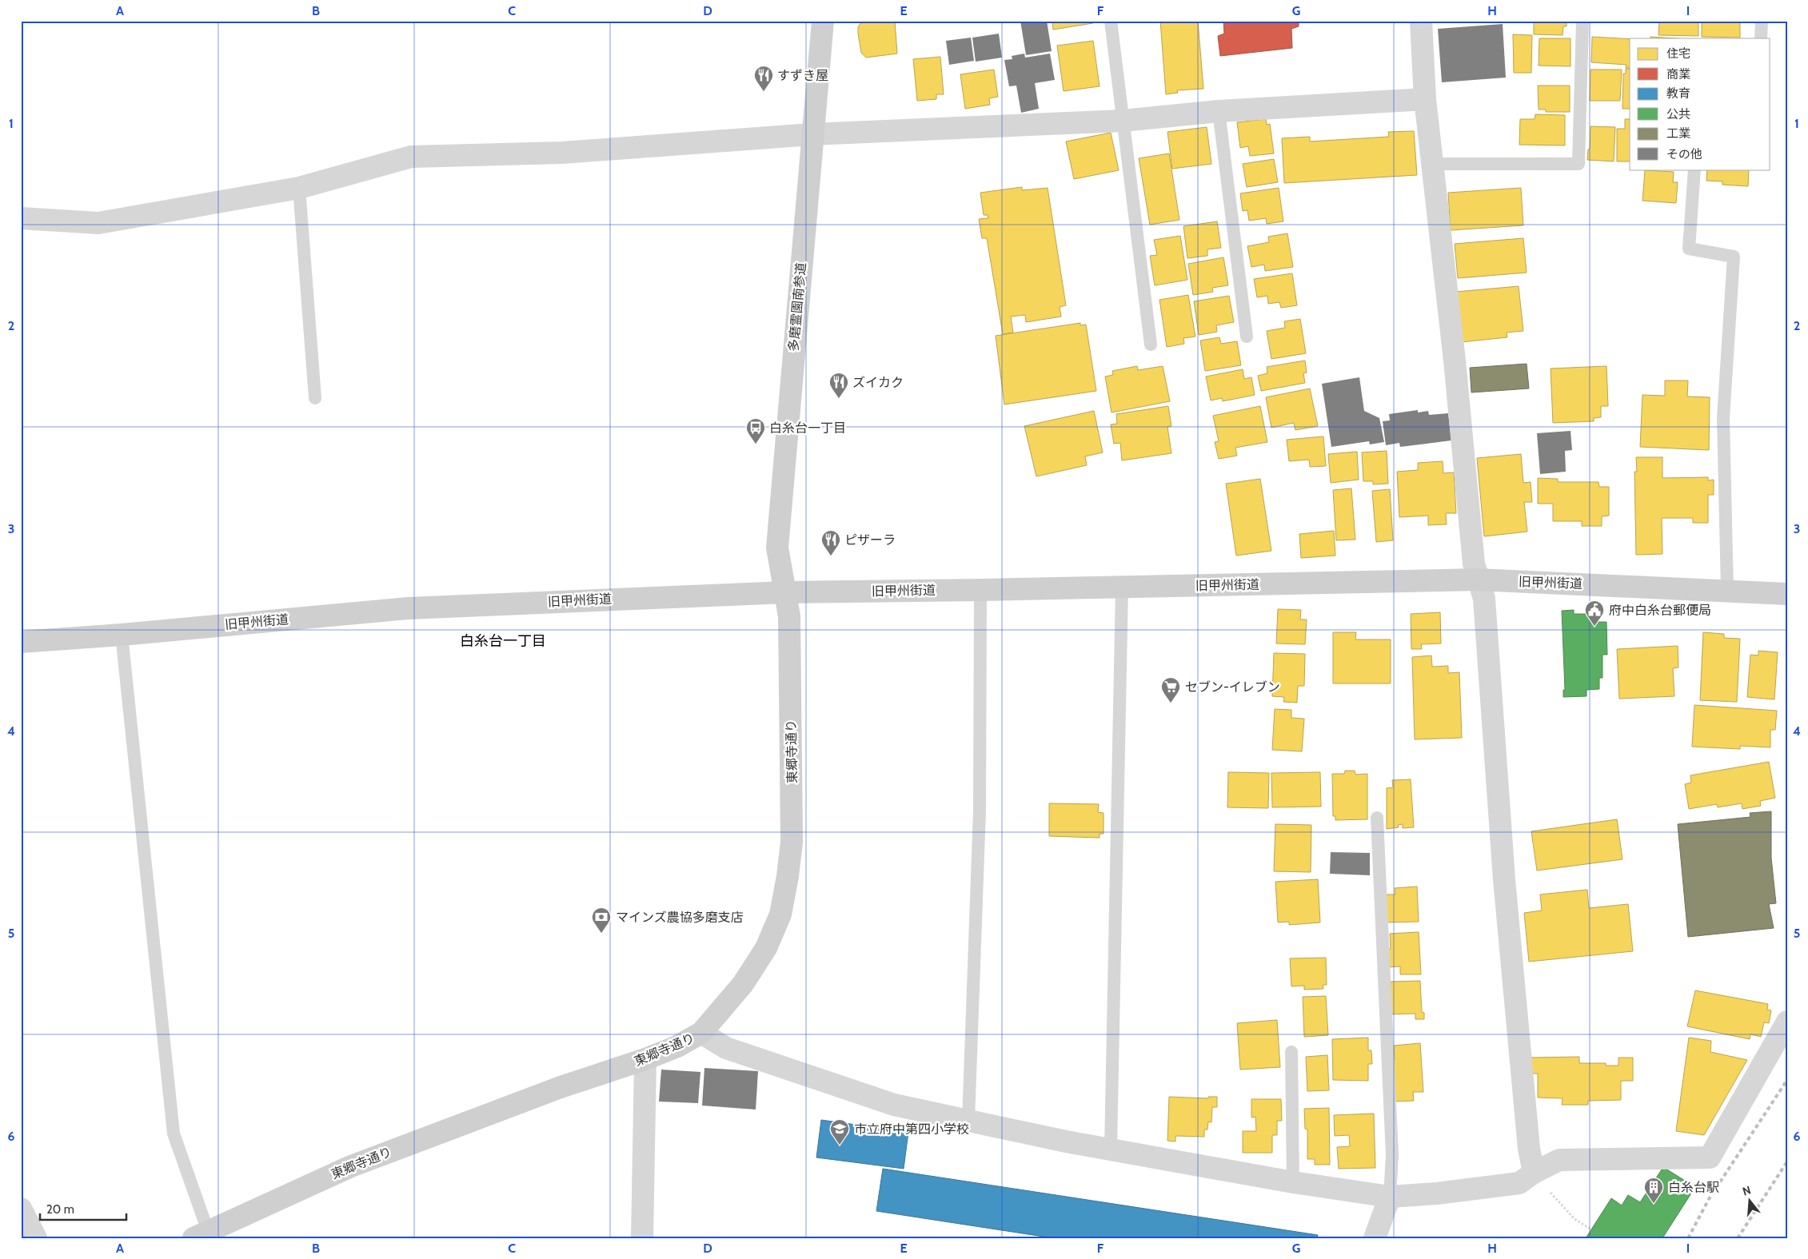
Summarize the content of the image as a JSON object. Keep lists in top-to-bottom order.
{
  "streets": {
    "main road": ["多磨霊園南参道", "旧甲州街道", "東郷寺通り"]
  },
  "crossings": [
    ["多磨霊園南参道", "旧甲州街道"],
    ["多磨霊園南参道", "東郷寺通り"],
    ["旧甲州街道", "東郷寺通り"]
  ],
  "districts": ["白糸台一丁目"],
  "places": {
    "restaurant": ["すずき屋", "ズイカク", "ピザーラ"],
    "bus stop": ["白糸台一丁目"],
    "public building": ["府中白糸台郵便局"],
    "supermarket": ["セブン-イレブン"],
    "bank": ["マインズ農協多磨支店"],
    "school or university": ["市立府中第四小学校"],
    "building": ["白糸台駅"]
  },
  "legend": [
    "住宅",
    "商業",
    "教育",
    "公共",
    "工業",
    "その他"
  ],
  "scale_bar": "20 m",
  "north": "top",
  "grid": {
    "columns": [
      "A",
      "B",
      "C",
      "D",
      "E",
      "F",
      "G",
      "H",
      "I"
    ],
    "rows": [
      "1",
      "2",
      "3",
      "4",
      "5",
      "6"
    ]
  }
}
